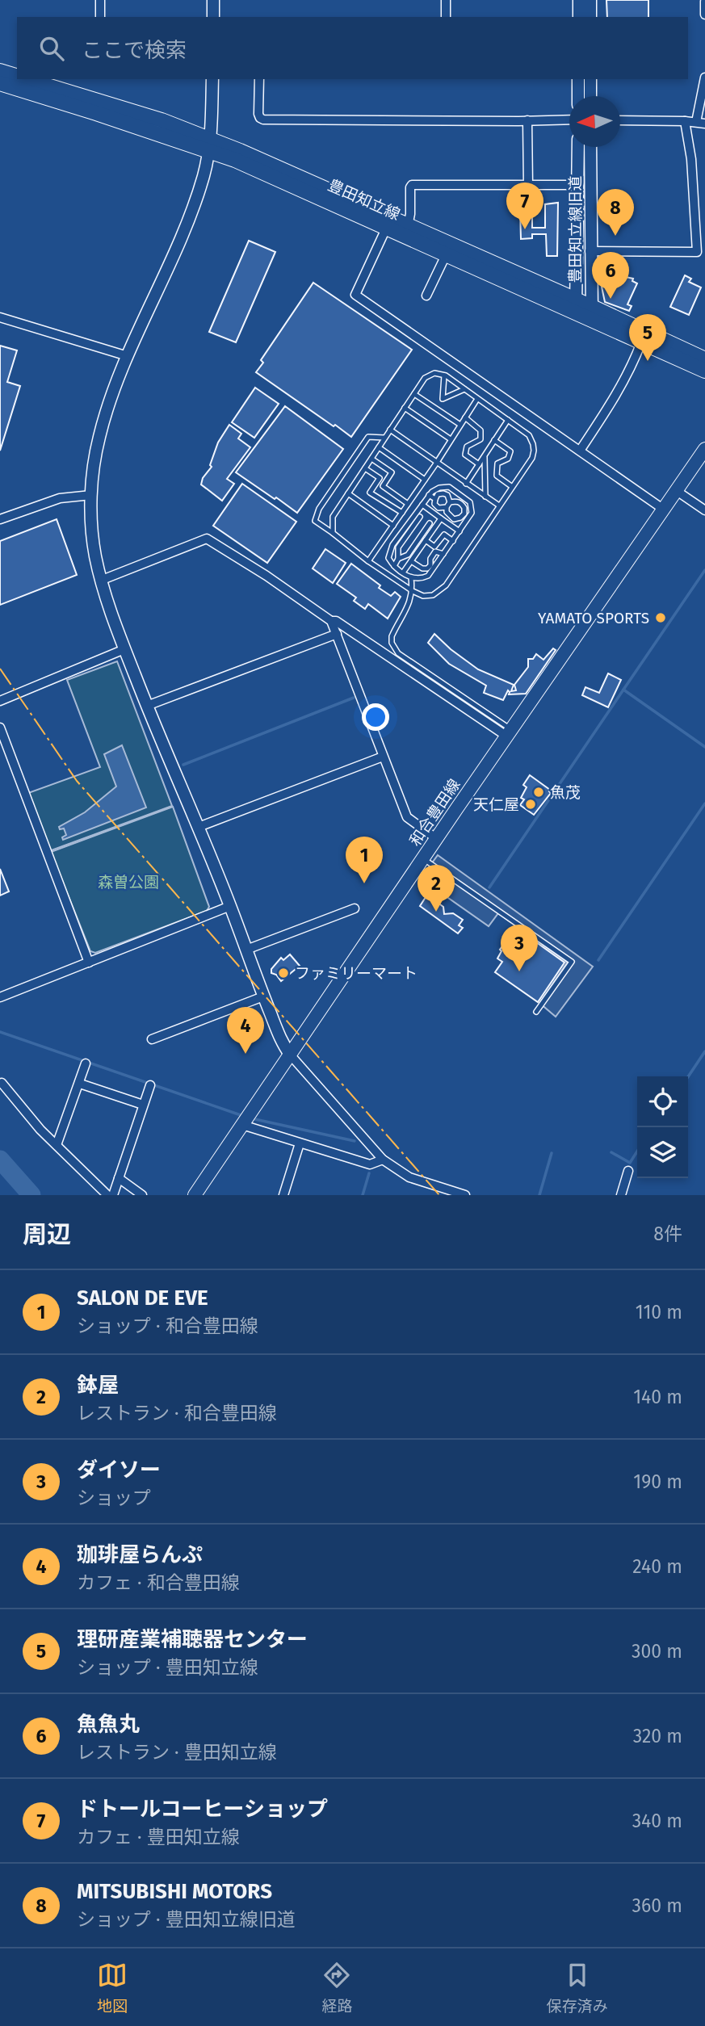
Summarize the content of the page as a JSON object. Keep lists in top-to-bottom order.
{
  "streets": {
    "main road": ["豊田知立線", "和合豊田線"],
    "street": ["豊田知立線旧道"]
  },
  "crossings": [
    ["豊田知立線", "豊田知立線旧道"]
  ],
  "parks": ["森曽公園"],
  "places": [
    "YAMATO SPORTS",
    "魚茂",
    "天仁屋",
    "ファミリーマート"
  ],
  "north": "left",
  "page": {
    "search": "ここで検索",
    "pins": [
      "7",
      "8",
      "6",
      "5",
      "1",
      "2",
      "3",
      "4"
    ],
    "heading": ["周辺", "8件"],
    "list": [
      {
        "mark": "1",
        "name": "SALON DE EVE",
        "note": "ショップ · 和合豊田線",
        "value": "110 m"
      },
      {
        "mark": "2",
        "name": "鉢屋",
        "note": "レストラン · 和合豊田線",
        "value": "140 m"
      },
      {
        "mark": "3",
        "name": "ダイソー",
        "note": "ショップ",
        "value": "190 m"
      },
      {
        "mark": "4",
        "name": "珈琲屋らんぷ",
        "note": "カフェ · 和合豊田線",
        "value": "240 m"
      },
      {
        "mark": "5",
        "name": "理研産業補聴器センター",
        "note": "ショップ · 豊田知立線",
        "value": "300 m"
      },
      {
        "mark": "6",
        "name": "魚魚丸",
        "note": "レストラン · 豊田知立線",
        "value": "320 m"
      },
      {
        "mark": "7",
        "name": "ドトールコーヒーショップ",
        "note": "カフェ · 豊田知立線",
        "value": "340 m"
      },
      {
        "mark": "8",
        "name": "MITSUBISHI MOTORS",
        "note": "ショップ · 豊田知立線旧道",
        "value": "360 m"
      }
    ],
    "nav": ["地図", "経路", "保存済み"]
  }
}
